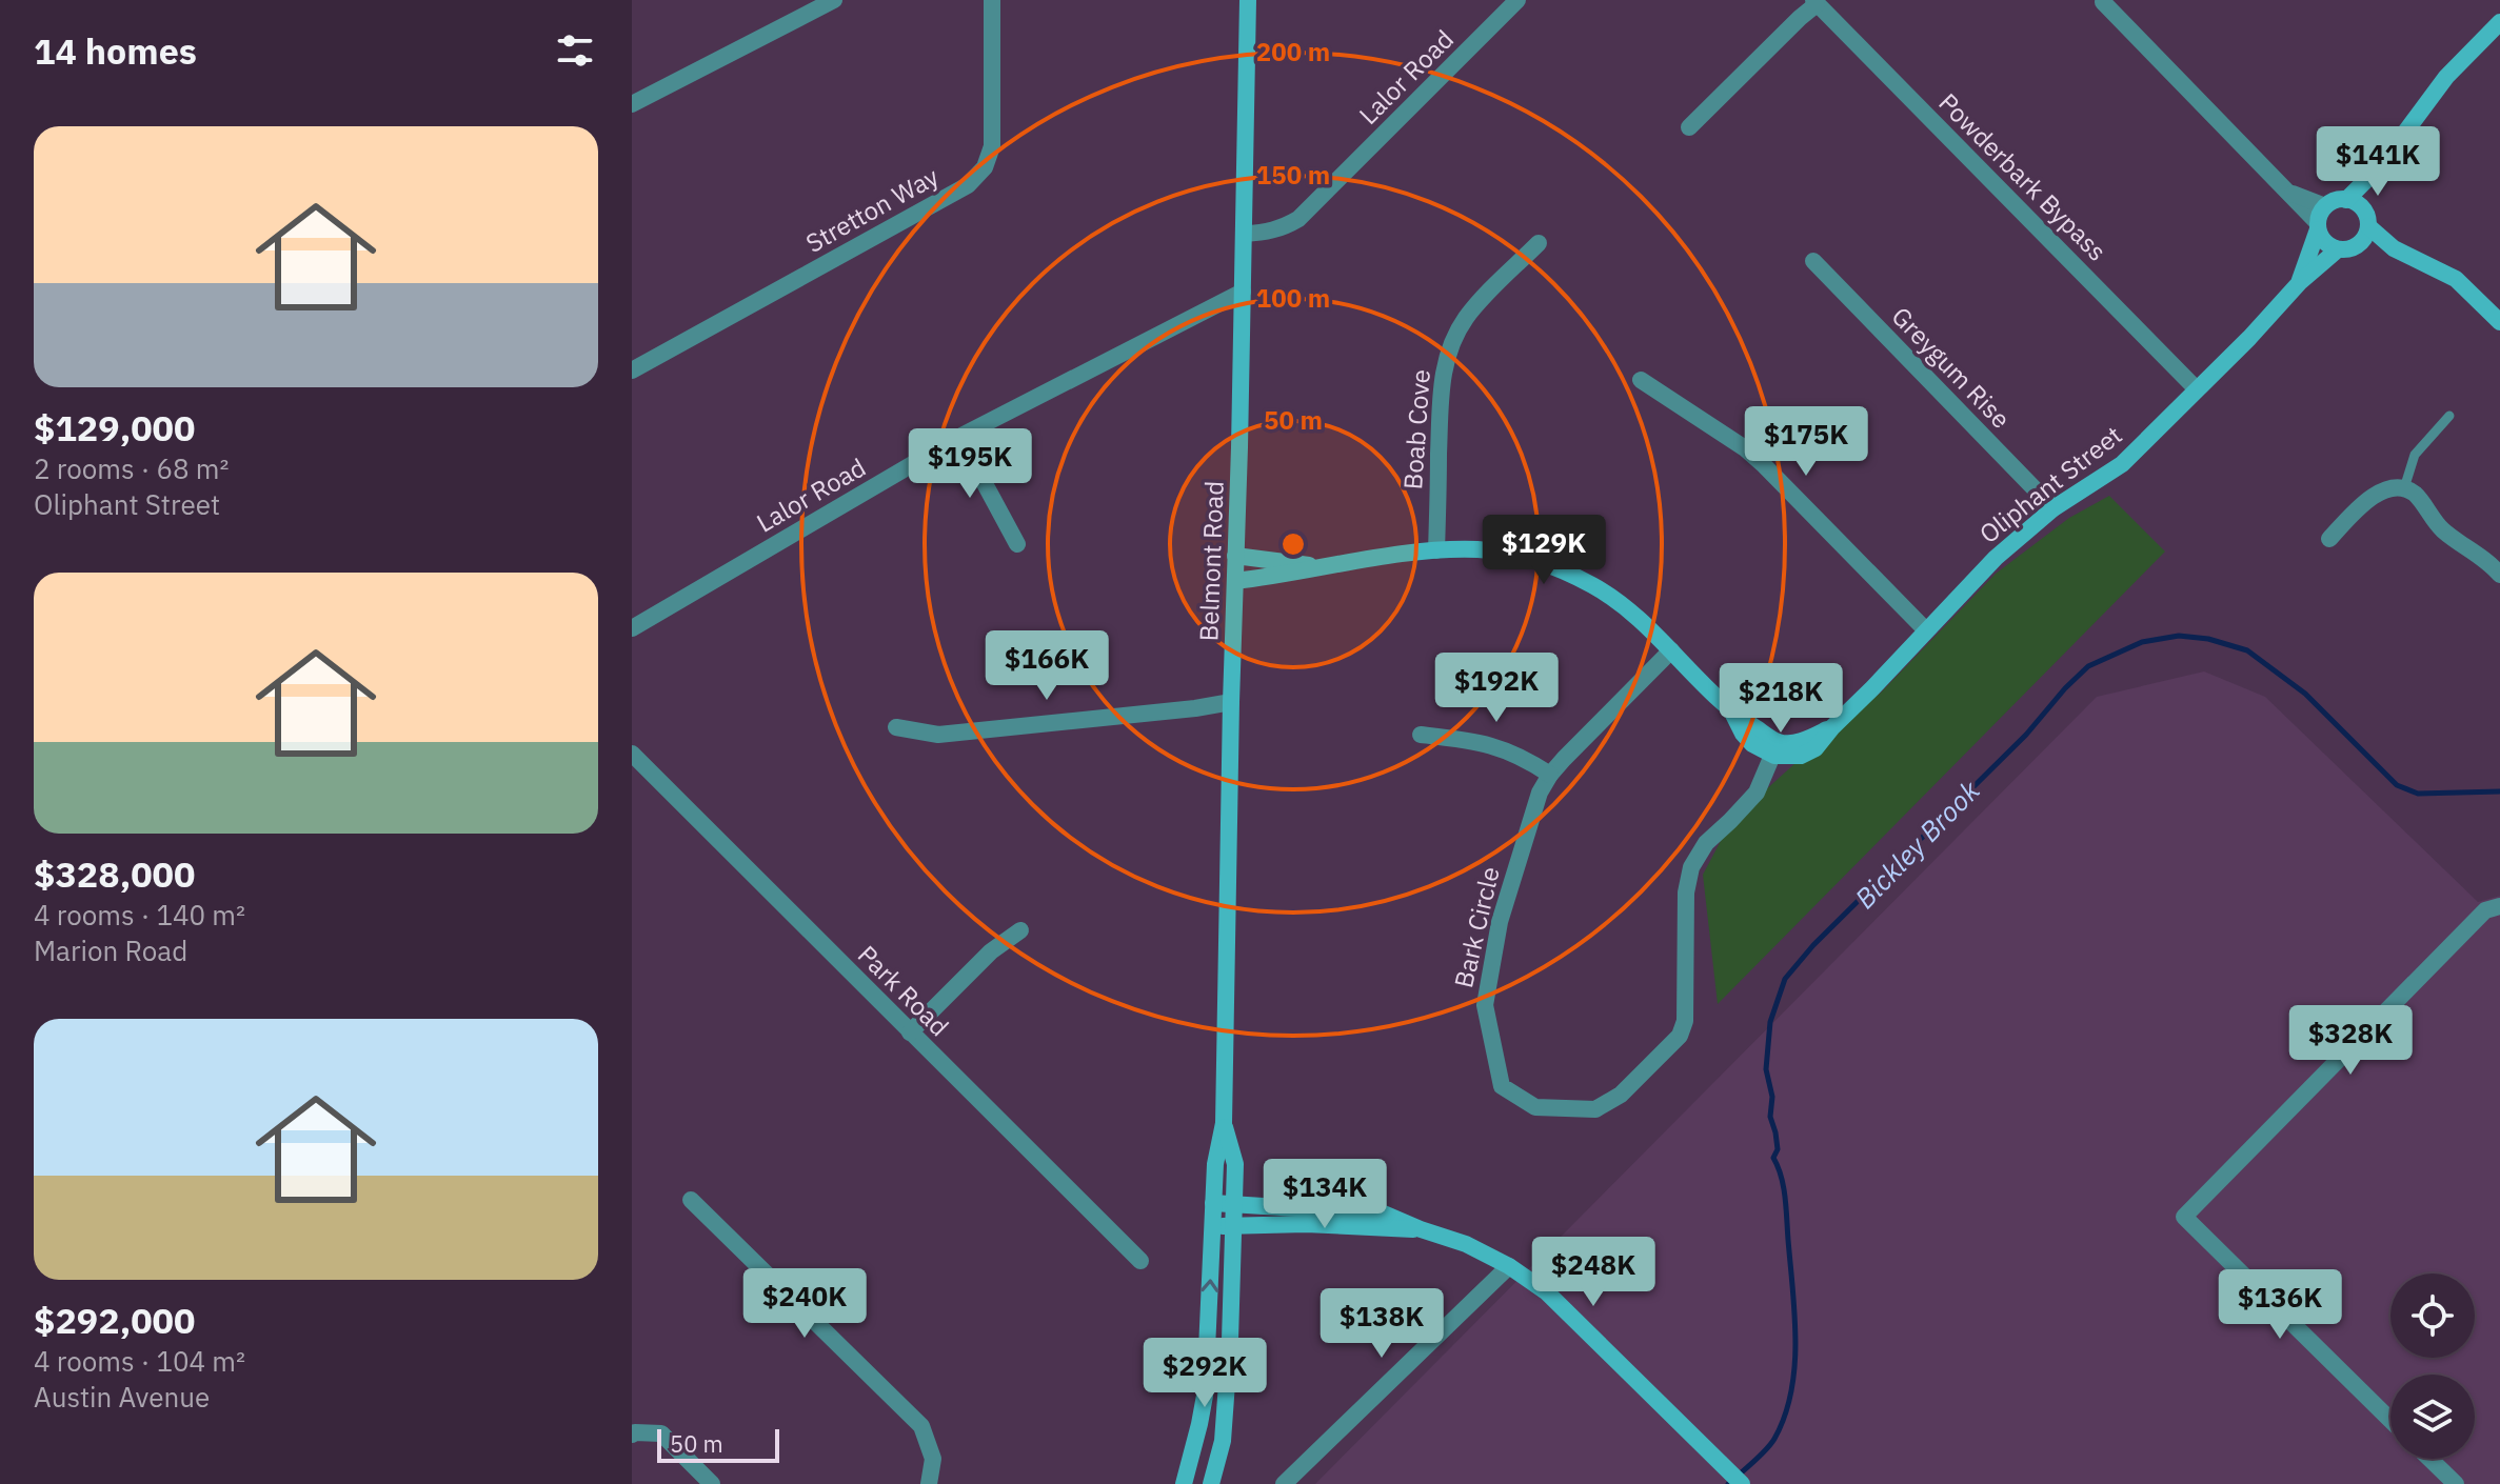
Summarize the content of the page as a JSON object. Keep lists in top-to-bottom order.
{
  "streets": {
    "main road": ["Oliphant Street", "Belmont Road"],
    "street": [
      "Lalor Road",
      "Powderbark Bypass",
      "Stretton Way",
      "Greygum Rise",
      "Boab Cove",
      "Bark Circle",
      "Park Road"
    ]
  },
  "crossings": [
    ["Lalor Road", "Belmont Road"],
    ["Powderbark Bypass", "Oliphant Street"],
    ["Greygum Rise", "Oliphant Street"],
    ["Oliphant Street", "Bark Circle"]
  ],
  "water": ["Bickley Brook"],
  "scale_bar": "50 m",
  "page": {
    "heading": "14 homes",
    "list": [
      {
        "name": "$129,000",
        "note": "2 rooms · 68 m² · Oliphant Street"
      },
      {
        "name": "$328,000",
        "note": "4 rooms · 140 m² · Marion Road"
      },
      {
        "name": "$292,000",
        "note": "4 rooms · 104 m² · Austin Avenue"
      }
    ],
    "price": [
      "$141K",
      "$175K",
      "$195K",
      "$129K",
      "$166K",
      "$192K",
      "$218K",
      "$328K",
      "$134K",
      "$248K",
      "$240K",
      "$136K",
      "$138K",
      "$292K"
    ],
    "scale": "50 m"
  },
  "rings": [
    "200 m",
    "150 m",
    "100 m",
    "50 m"
  ]
}
